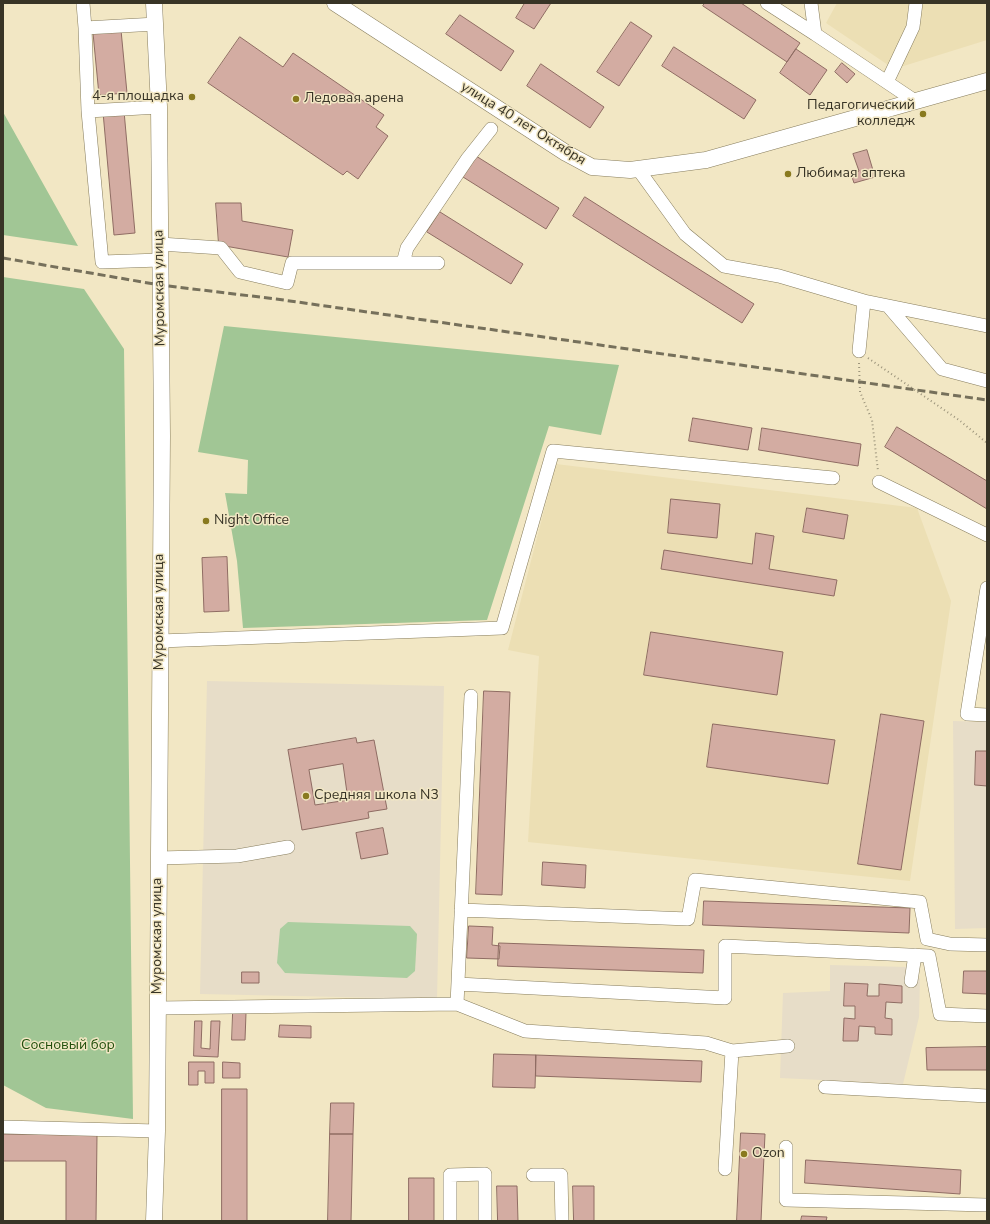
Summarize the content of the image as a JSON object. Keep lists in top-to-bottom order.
{
  "streets": {
    "main road": ["улица 40 лет Октября", "Муромская улица"]
  },
  "parks": ["Сосновый бор"],
  "places": [
    "4-я площадка",
    "Ледовая арена",
    "Педагогический колледж",
    "Любимая аптека",
    "Night Office",
    "Средняя школа N3",
    "Ozon"
  ]
}
